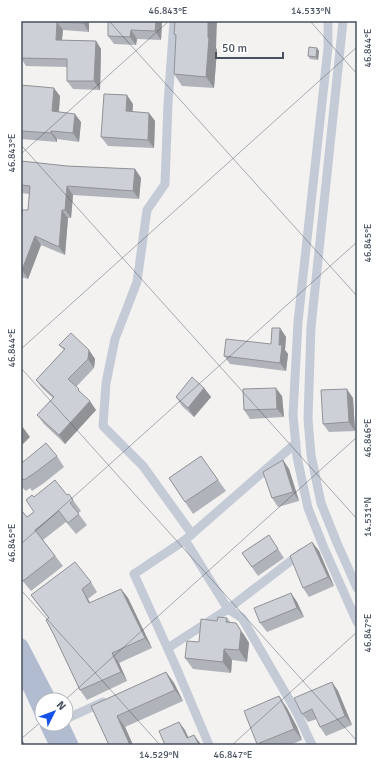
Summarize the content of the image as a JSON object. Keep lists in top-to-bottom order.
{
  "scale_bar": "50 m",
  "north": "top right",
  "coordinates": [
    "46.843°E",
    "14.533°N",
    "46.844°E",
    "46.845°E",
    "46.846°E",
    "14.531°N",
    "46.847°E",
    "14.529°N"
  ]
}
